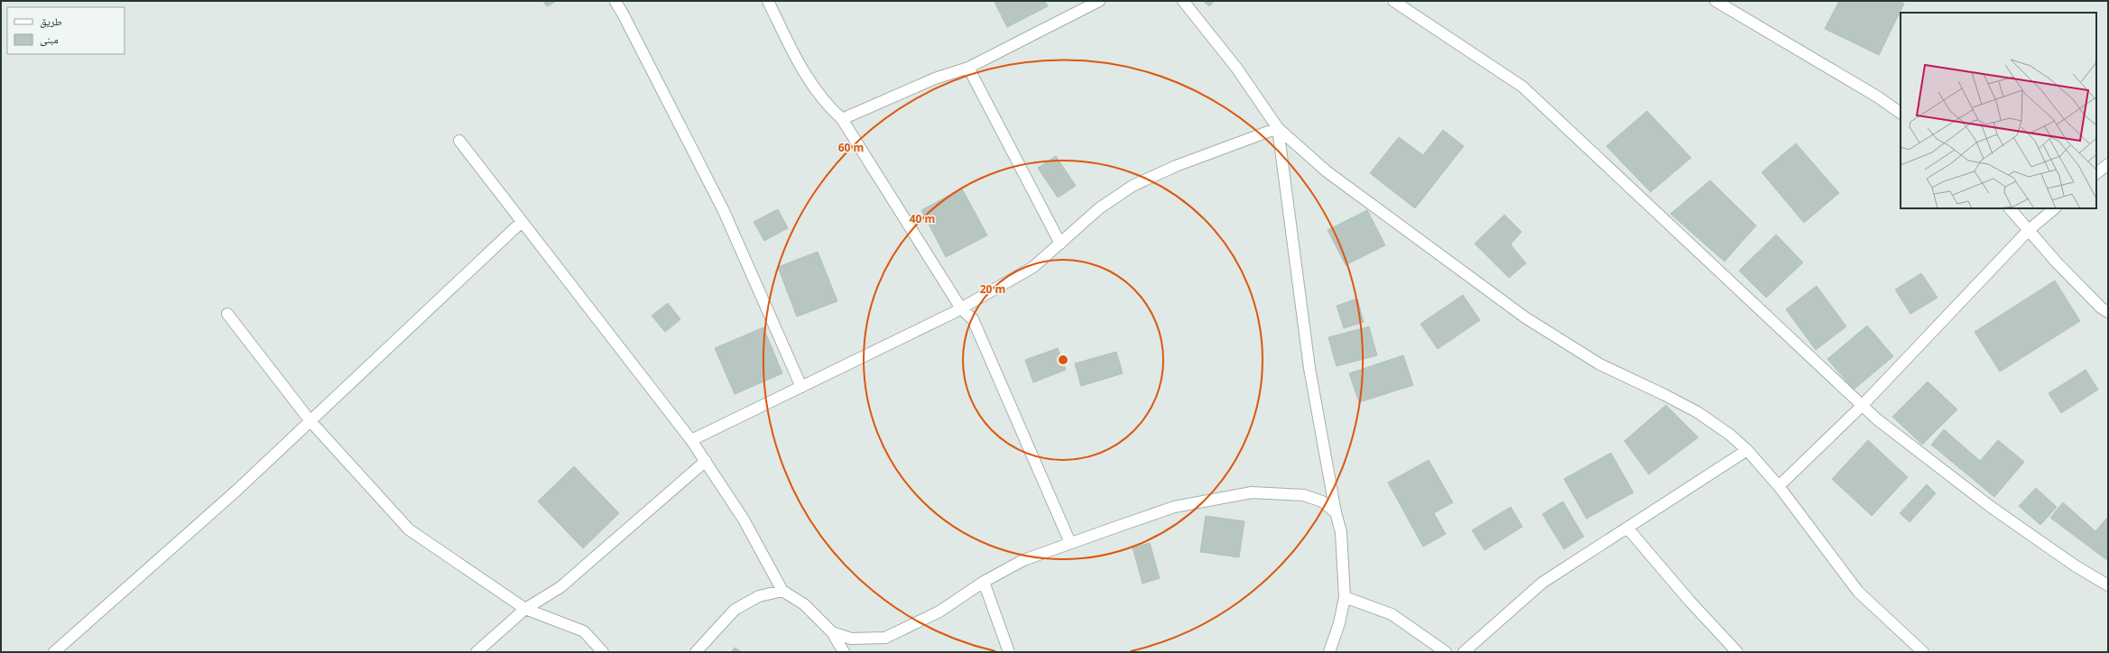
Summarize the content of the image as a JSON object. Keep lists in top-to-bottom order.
{
  "legend": ["طريق", "مبنى"],
  "rings": ["60 m", "40 m", "20 m"]
}
